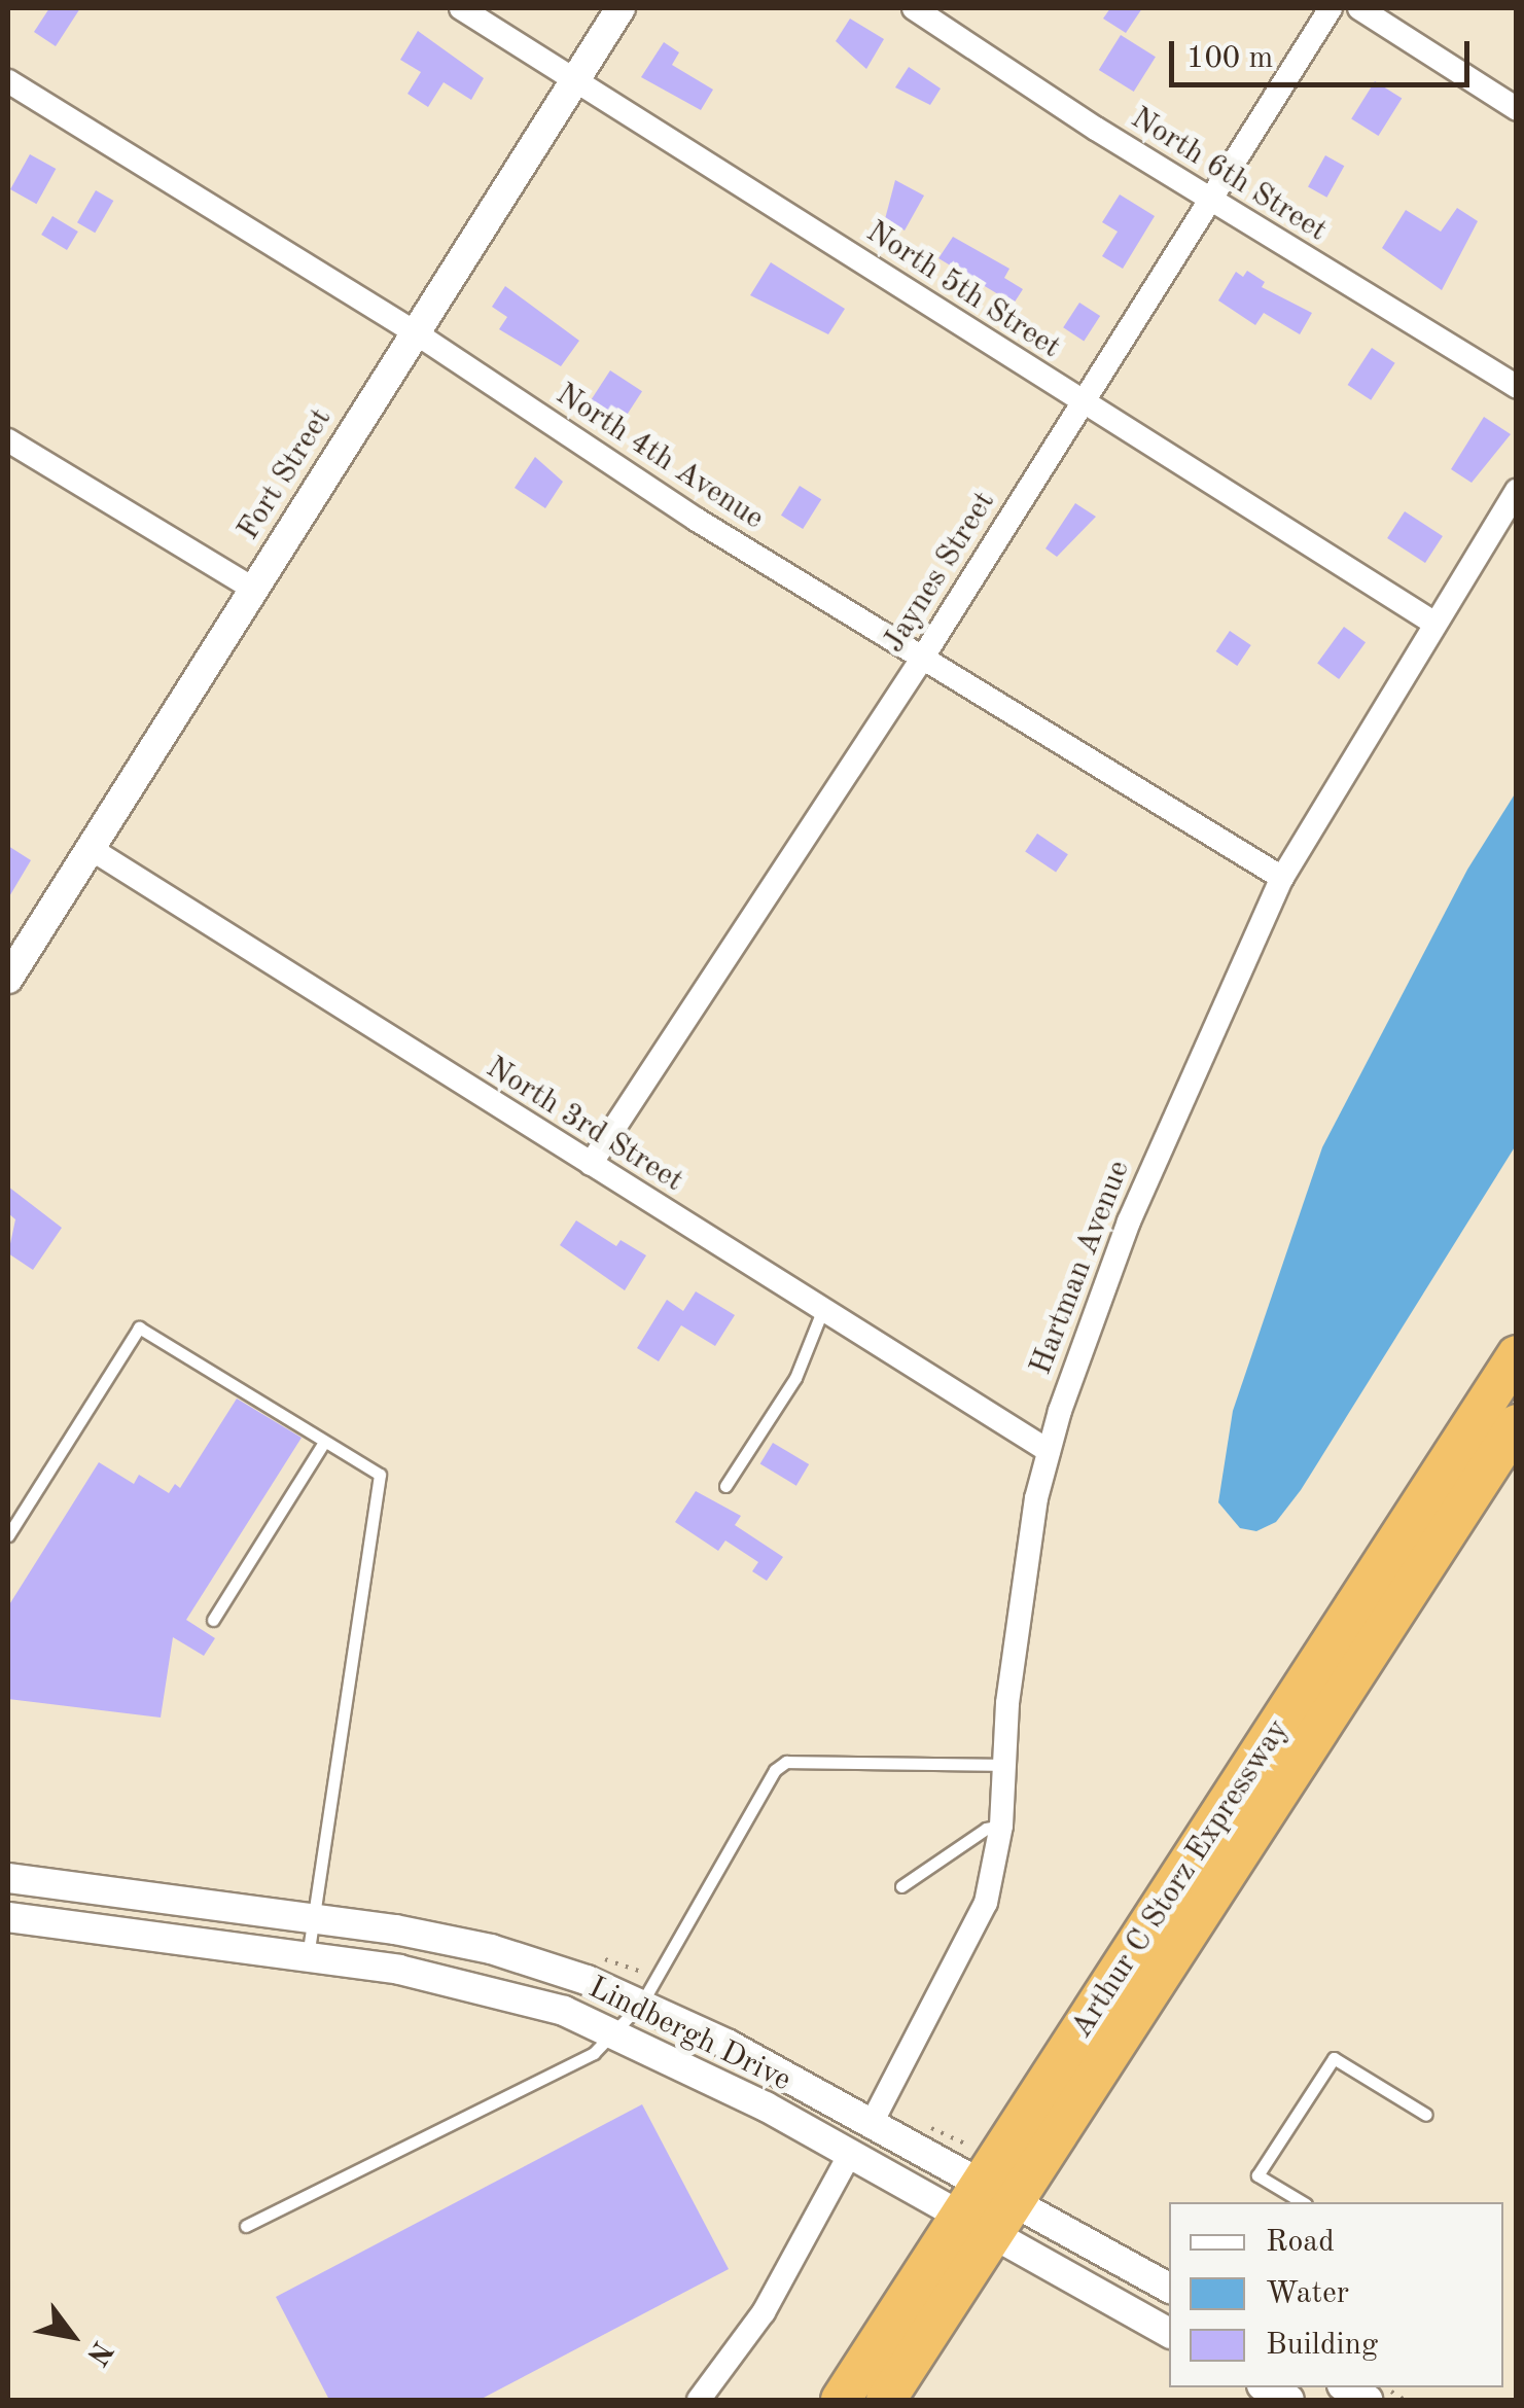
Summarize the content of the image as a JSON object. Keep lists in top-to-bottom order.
{
  "streets": {
    "highway": ["Arthur C Storz Expressway"],
    "street": [
      "North 6th Street",
      "North 5th Street",
      "North 4th Avenue",
      "Fort Street",
      "Jaynes Street",
      "North 3rd Street",
      "Hartman Avenue",
      "Lindbergh Drive"
    ]
  },
  "crossings": [
    ["North 6th Street", "Jaynes Street"],
    ["North 5th Street", "Fort Street"],
    ["North 5th Street", "Jaynes Street"],
    ["North 5th Street", "Hartman Avenue"],
    ["North 4th Avenue", "Fort Street"],
    ["North 4th Avenue", "Jaynes Street"],
    ["North 4th Avenue", "Hartman Avenue"],
    ["Fort Street", "North 3rd Street"],
    ["Jaynes Street", "North 3rd Street"],
    ["North 3rd Street", "Hartman Avenue"],
    ["Hartman Avenue", "Lindbergh Drive"],
    ["Arthur C Storz Expressway", "Lindbergh Drive"]
  ],
  "legend": ["Road", "Water", "Building"],
  "scale_bar": "100 m",
  "north": "bottom right"
}
